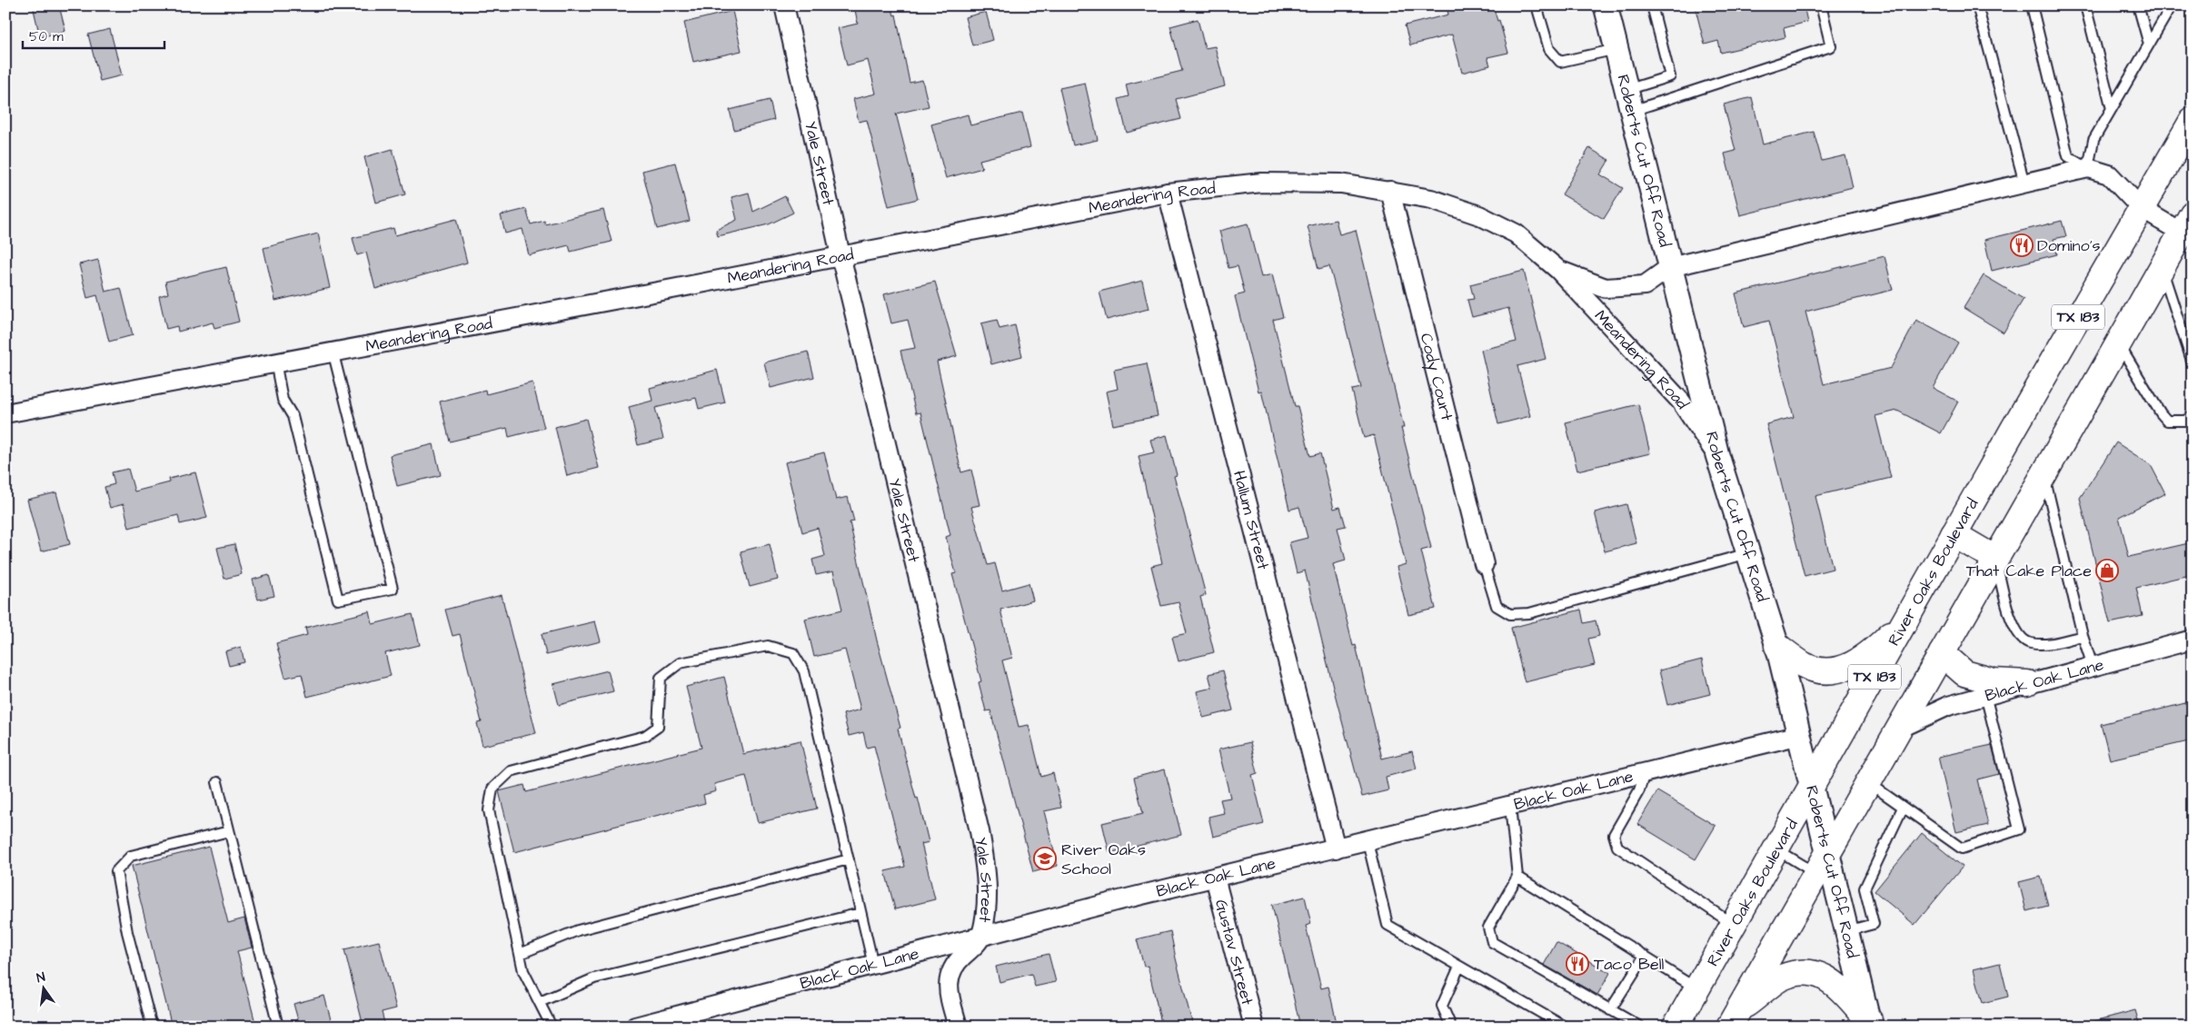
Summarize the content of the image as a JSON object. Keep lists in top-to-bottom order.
{
  "streets": {
    "main road": ["TX 183", "River Oaks Boulevard"],
    "street": [
      "Roberts Cut Off Road",
      "Yale Street",
      "Meandering Road",
      "Cody Court",
      "Hallum Street",
      "Black Oak Lane",
      "Gustav Street"
    ]
  },
  "crossings": [
    ["Roberts Cut Off Road", "Meandering Road"],
    ["Roberts Cut Off Road", "TX 183"],
    ["Roberts Cut Off Road", "River Oaks Boulevard"],
    ["Roberts Cut Off Road", "Black Oak Lane"],
    ["Yale Street", "Meandering Road"],
    ["Yale Street", "Black Oak Lane"],
    ["Meandering Road", "Cody Court"],
    ["Meandering Road", "Hallum Street"],
    ["TX 183", "Black Oak Lane"],
    ["Hallum Street", "Black Oak Lane"],
    ["Black Oak Lane", "Gustav Street"]
  ],
  "places": {
    "restaurant": ["Domino's", "Taco Bell"],
    "shop": ["That Cake Place"],
    "school or university": ["River Oaks School"]
  },
  "scale_bar": "50 m",
  "north": "top"
}
